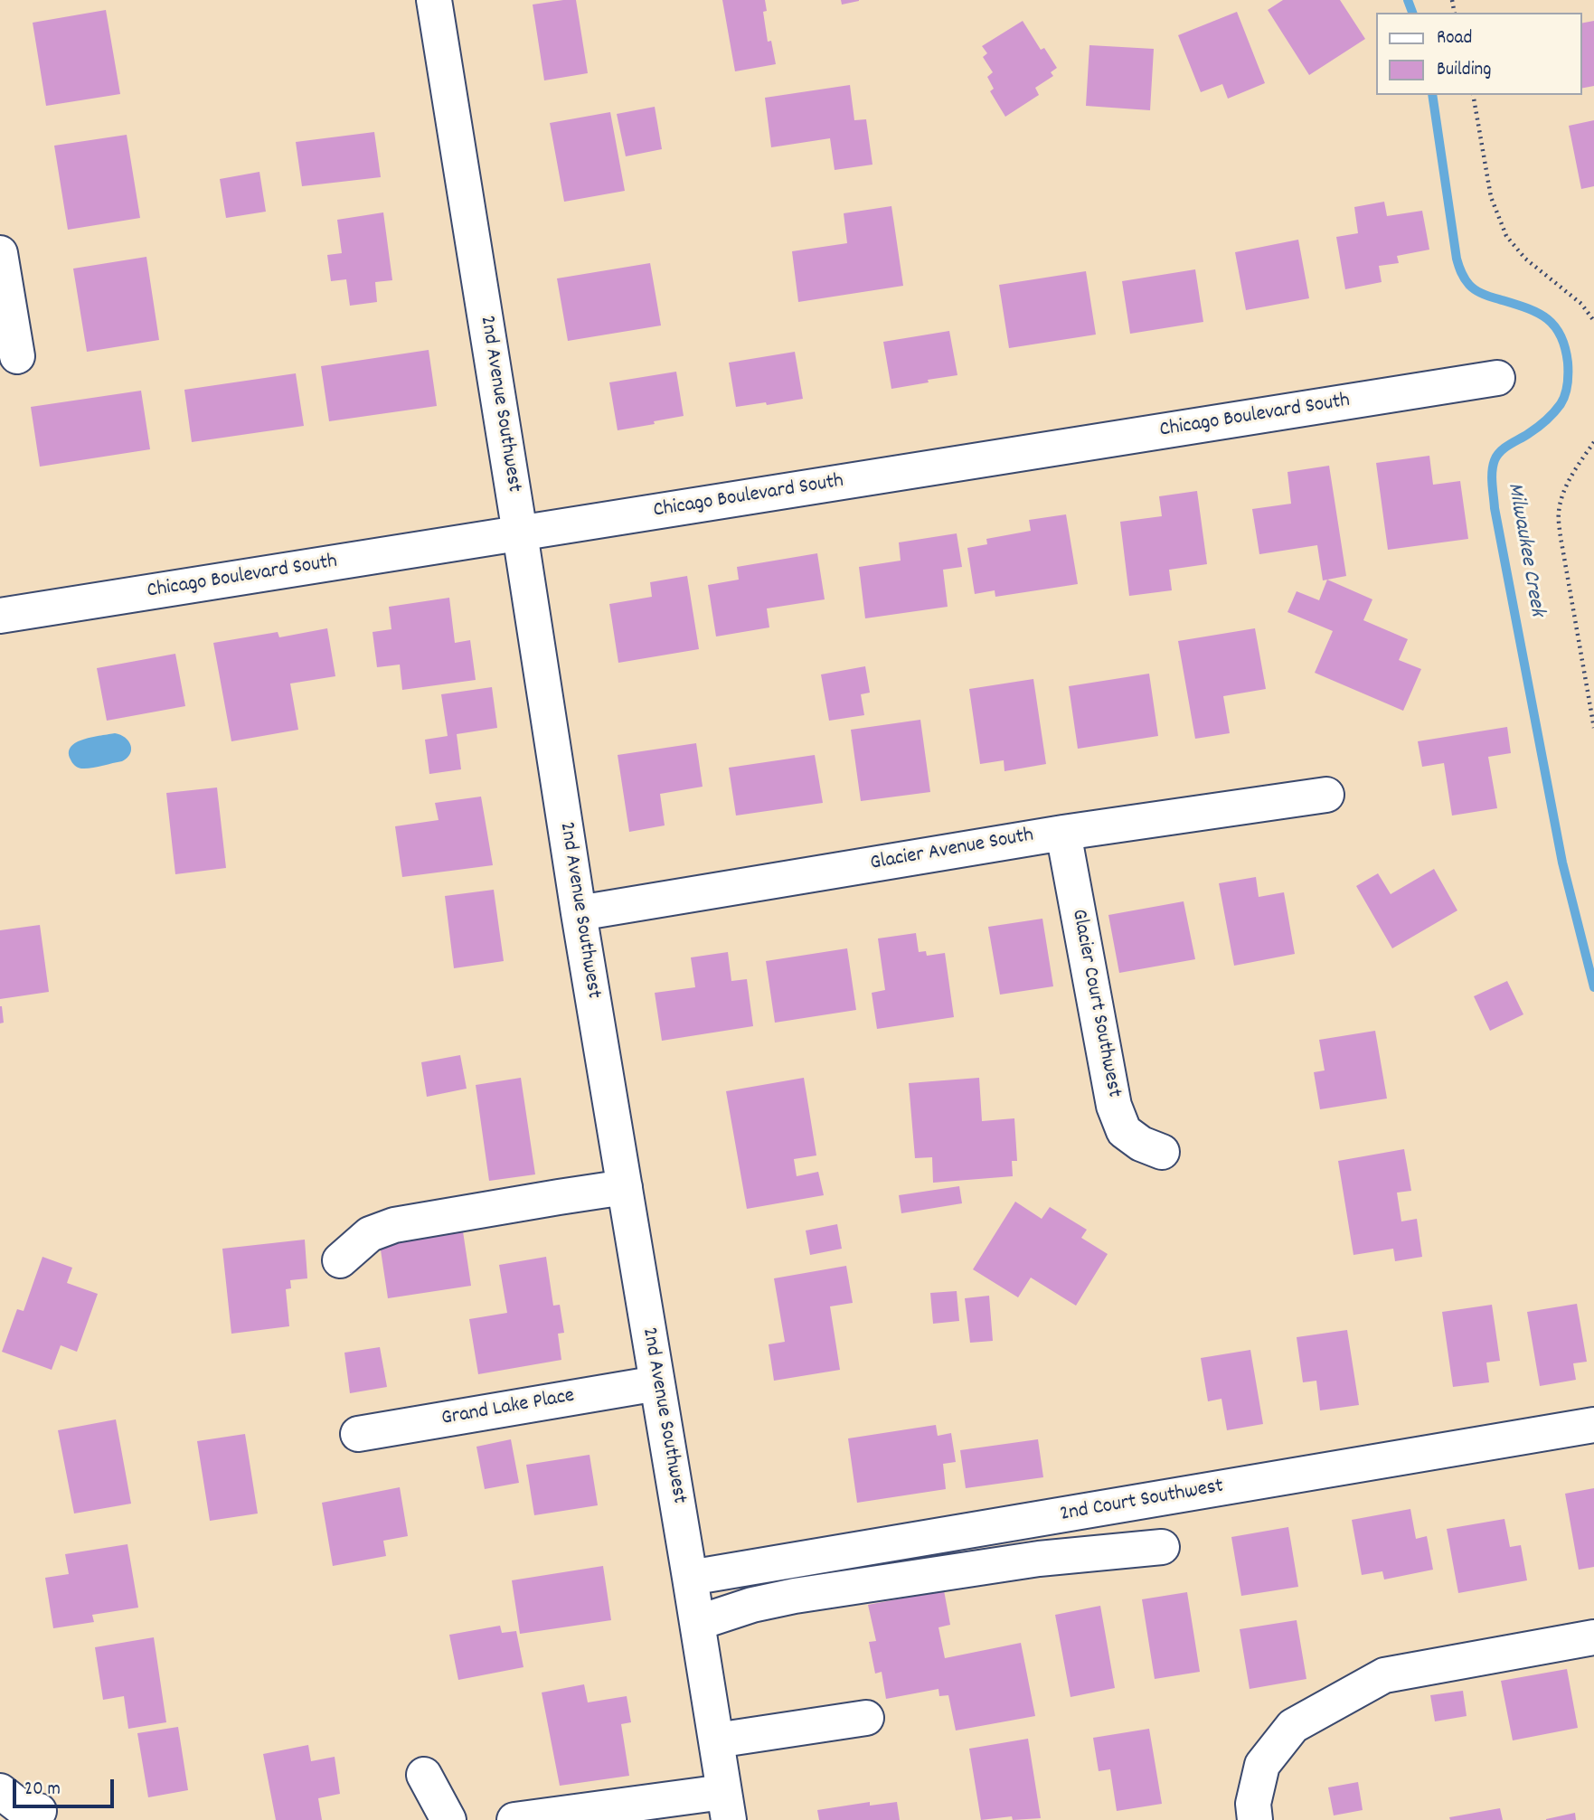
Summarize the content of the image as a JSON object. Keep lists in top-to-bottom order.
{
  "streets": {
    "street": [
      "2nd Avenue Southwest",
      "Chicago Boulevard South",
      "Glacier Avenue South",
      "Glacier Court Southwest",
      "Grand Lake Place",
      "2nd Court Southwest"
    ]
  },
  "crossings": [
    ["2nd Avenue Southwest", "Chicago Boulevard South"],
    ["2nd Avenue Southwest", "Glacier Avenue South"],
    ["2nd Avenue Southwest", "Grand Lake Place"],
    ["2nd Avenue Southwest", "2nd Court Southwest"],
    ["Glacier Avenue South", "Glacier Court Southwest"]
  ],
  "water": ["Milwaukee Creek"],
  "legend": ["Road", "Building"],
  "scale_bar": "20 m"
}
